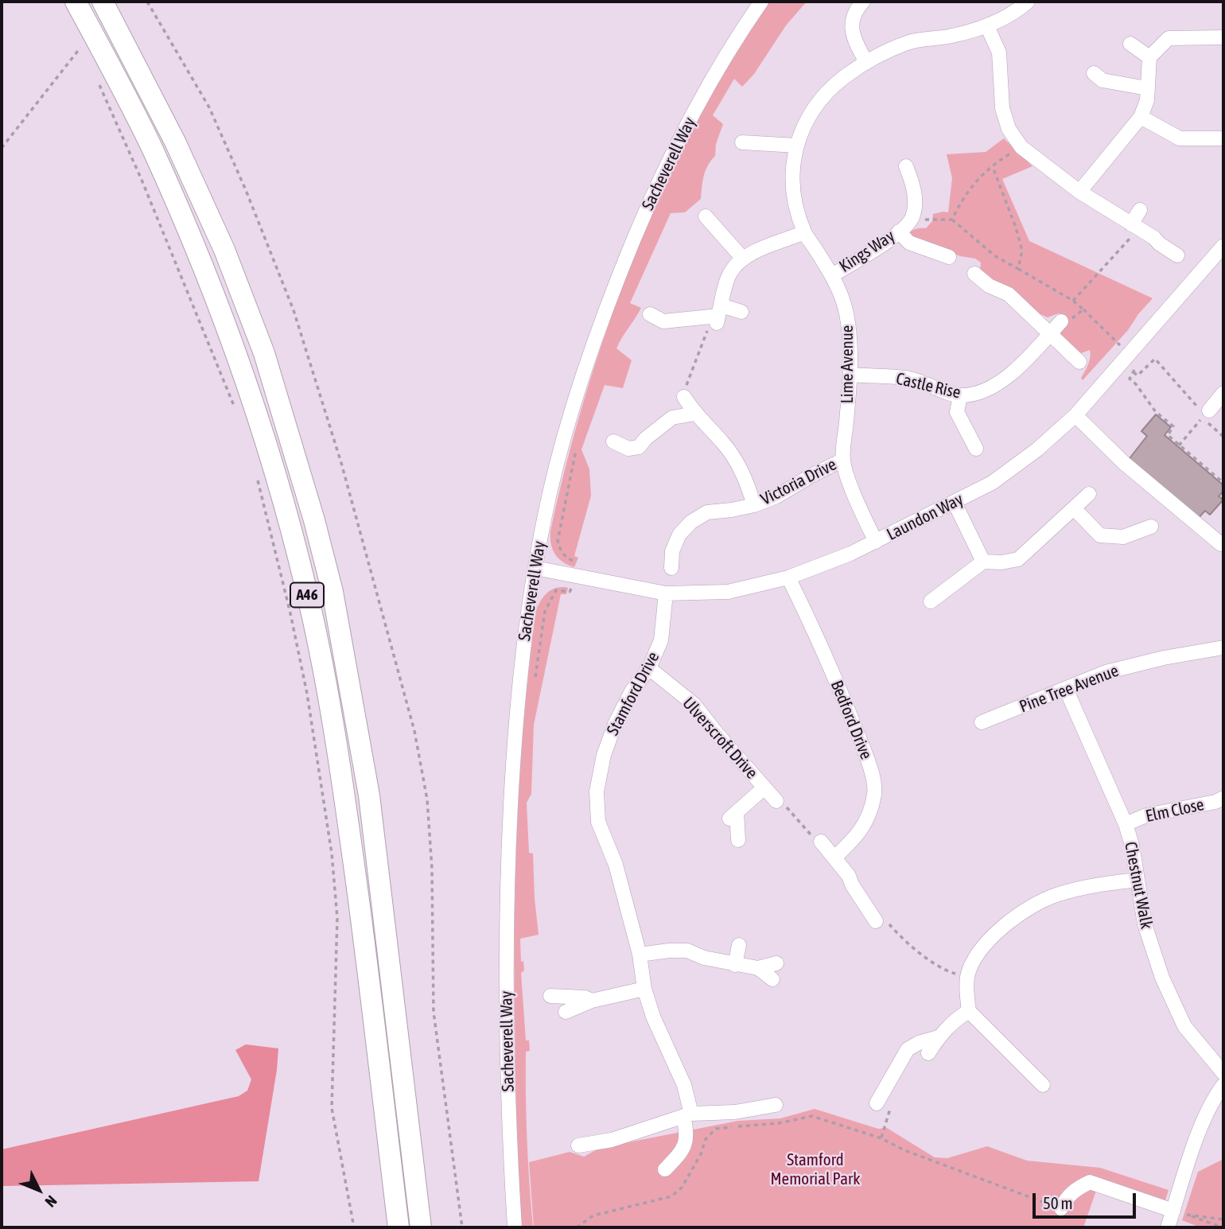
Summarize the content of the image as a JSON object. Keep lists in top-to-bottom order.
{
  "streets": {
    "highway": ["A46"],
    "street": [
      "Sacheverell Way",
      "Kings Way",
      "Lime Avenue",
      "Castle Rise",
      "Victoria Drive",
      "Laundon Way",
      "Pine Tree Avenue",
      "Stamford Drive",
      "Bedford Drive",
      "Ulverscroft Drive",
      "Elm Close",
      "Chestnut Walk"
    ]
  },
  "crossings": [
    ["Sacheverell Way", "Laundon Way"],
    ["Kings Way", "Lime Avenue"],
    ["Lime Avenue", "Castle Rise"],
    ["Lime Avenue", "Victoria Drive"],
    ["Lime Avenue", "Laundon Way"],
    ["Laundon Way", "Stamford Drive"],
    ["Laundon Way", "Bedford Drive"],
    ["Pine Tree Avenue", "Chestnut Walk"],
    ["Stamford Drive", "Ulverscroft Drive"],
    ["Elm Close", "Chestnut Walk"]
  ],
  "parks": ["Stamford Memorial Park"],
  "scale_bar": "50 m",
  "north": "bottom right"
}
